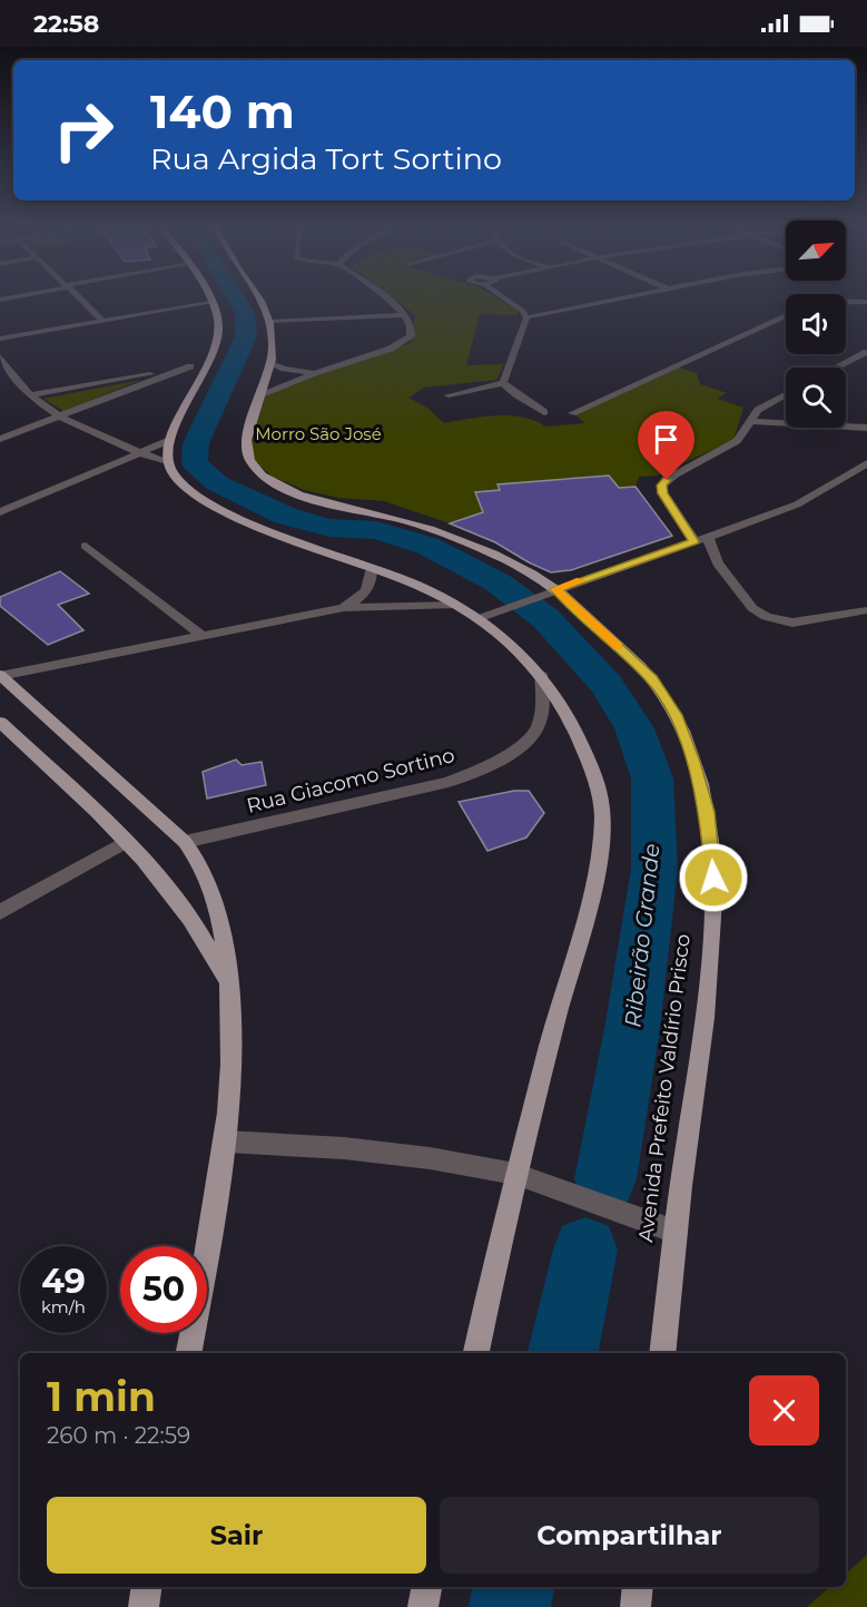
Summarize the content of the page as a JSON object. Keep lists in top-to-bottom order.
{
  "streets": {
    "main road": ["Avenida Prefeito Valdírio Prisco"],
    "street": ["Rua Giacomo Sortino"]
  },
  "water": ["Ribeirão Grande"],
  "parks": ["Morro São José"],
  "north": "top right",
  "page": {
    "status": "22:58",
    "turn": ["140 m", "Rua Argida Tort Sortino"],
    "speed": "49 km/h",
    "limit": "50",
    "heading": ["1 min", "260 m · 22:59"],
    "buttons": ["Sair", "Compartilhar"]
  }
}
